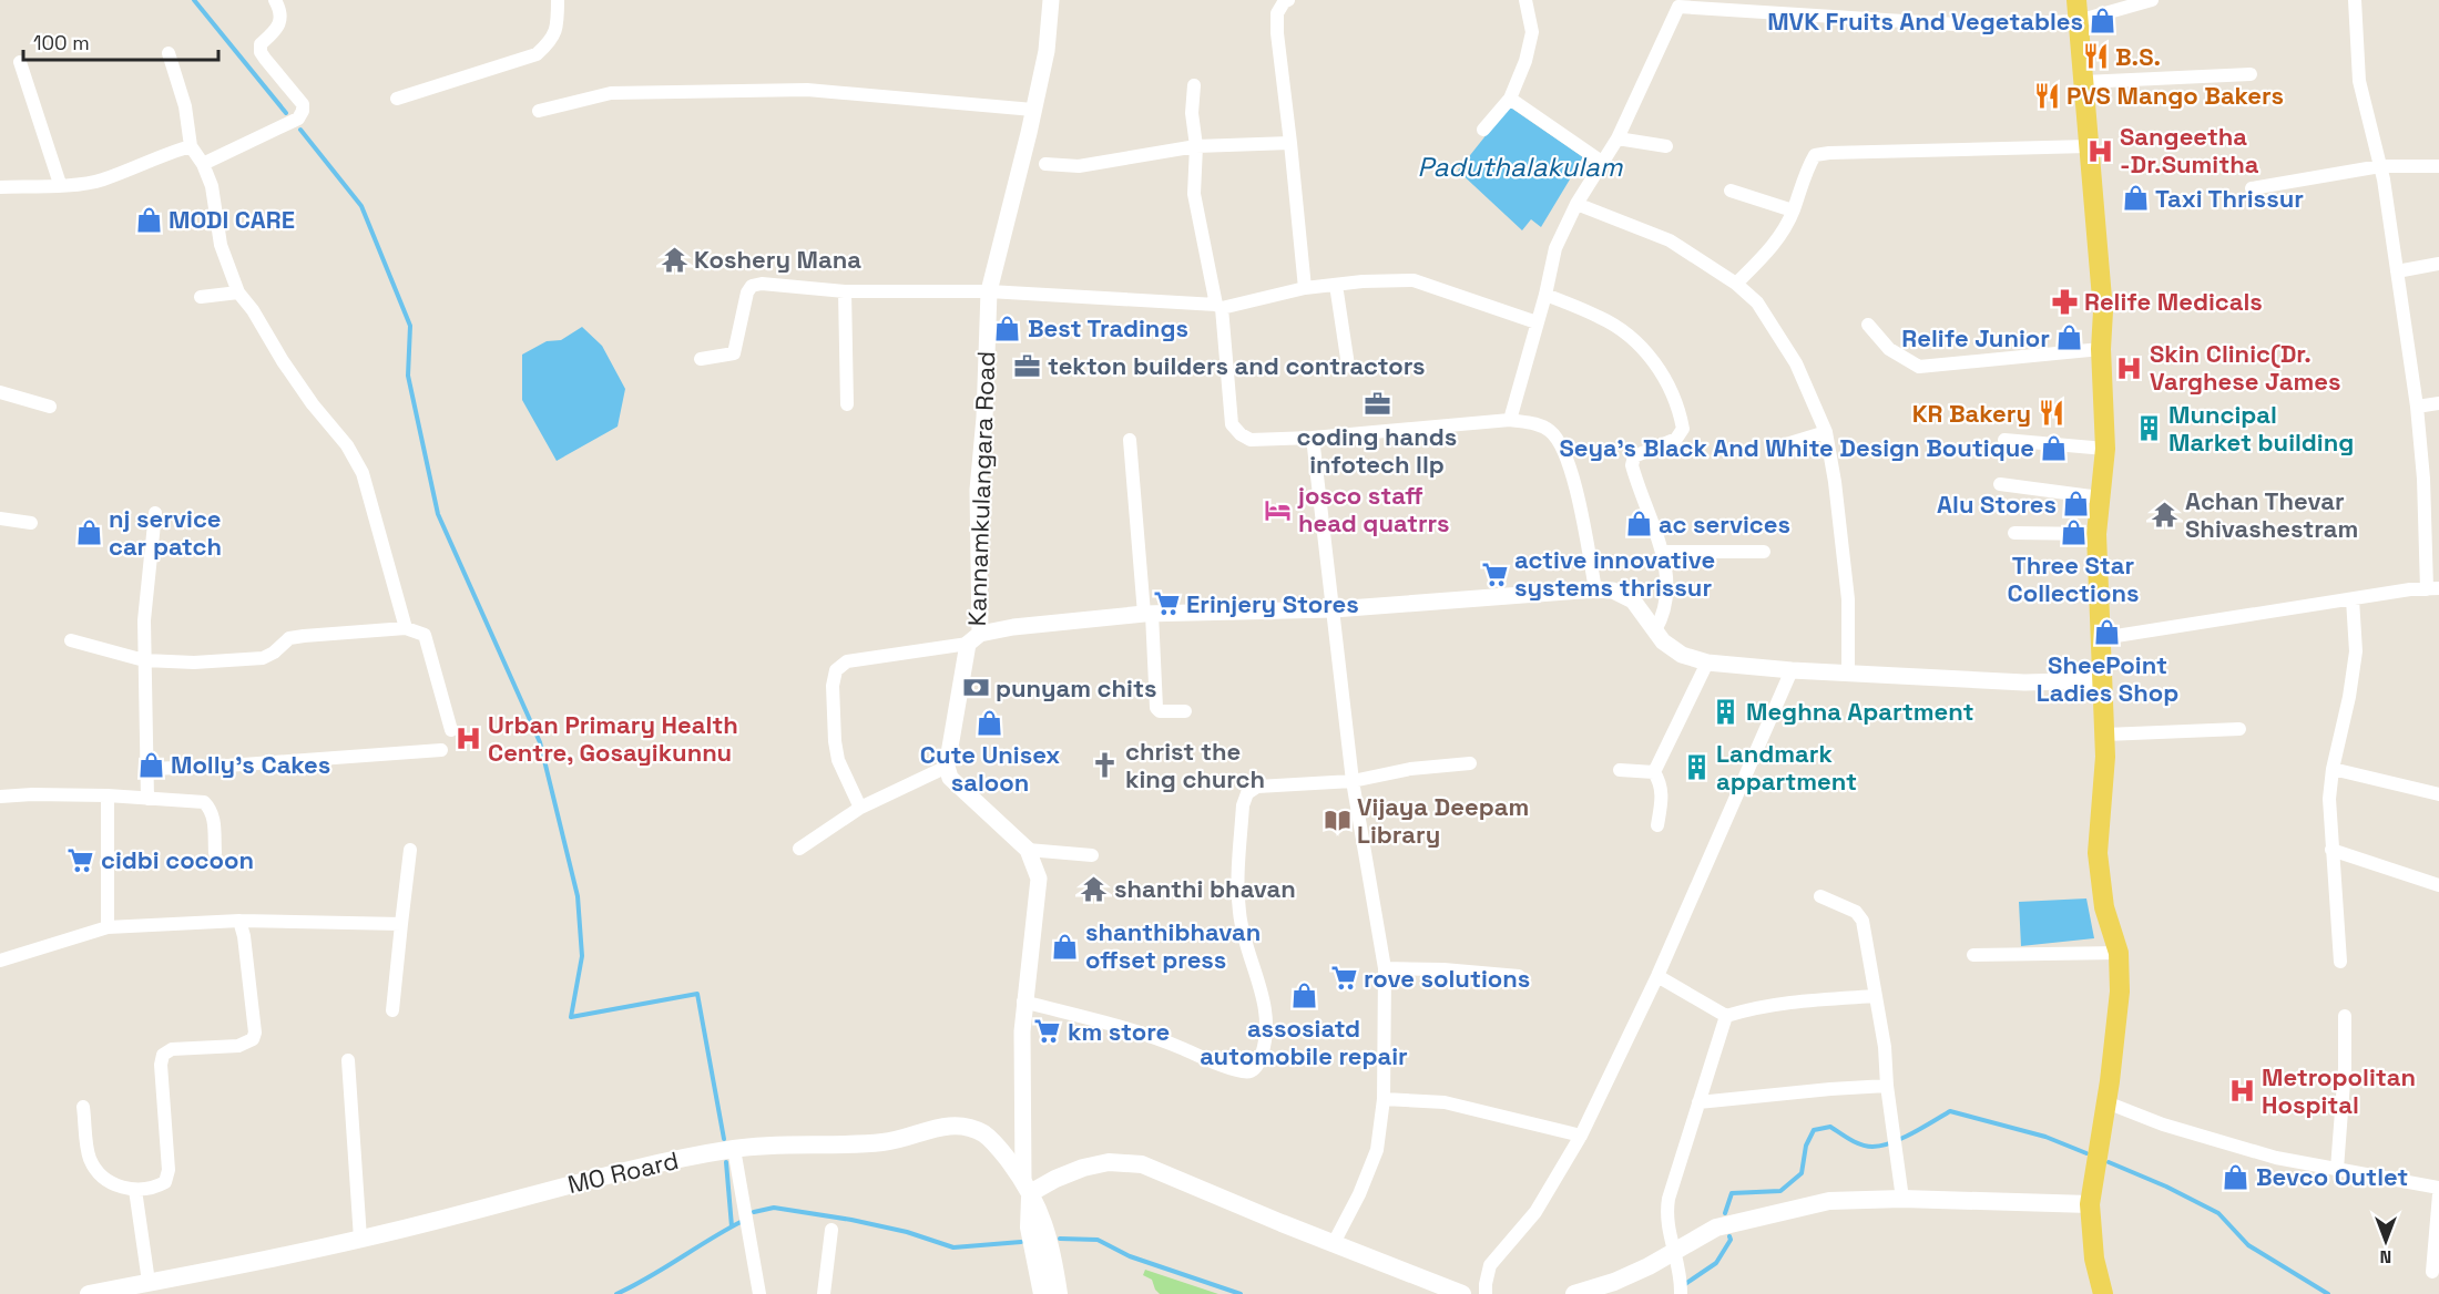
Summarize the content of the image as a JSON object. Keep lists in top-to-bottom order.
{
  "streets": {
    "main road": ["MO Roard"],
    "street": ["Kannamkulangara Road"]
  },
  "water": ["Paduthalakulam"],
  "places": {
    "shop": [
      "MVK Fruits And Vegetables",
      "Taxi Thrissur",
      "MODI CARE",
      "Best Tradings",
      "Relife Junior",
      "Seya's Black And White Design Boutique",
      "Alu Stores",
      "ac services",
      "nj service car patch",
      "Three Star Collections",
      "SheePoint Ladies Shop",
      "Cute Unisex saloon",
      "Molly's Cakes",
      "shanthibhavan offset press",
      "assosiatd automobile repair",
      "Bevco Outlet"
    ],
    "restaurant": ["B.S.", "PVS Mango Bakers", "KR Bakery"],
    "hospital": [
      "Sangeetha -Dr.Sumitha",
      "Skin Clinic(Dr. Varghese James",
      "Urban Primary Health Centre, Gosayikunnu",
      "Metropolitan Hospital"
    ],
    "temple": ["Koshery Mana", "Achan Thevar Shivashestram", "shanthi bhavan"],
    "pharmacy": ["Relife Medicals"],
    "office": ["tekton builders and contractors", "coding hands infotech llp"],
    "building": ["Muncipal Market building", "Meghna Apartment", "Landmark appartment"],
    "hotel": ["josco staff head quatrrs"],
    "supermarket": [
      "active innovative systems thrissur",
      "Erinjery Stores",
      "cidbi cocoon",
      "rove solutions",
      "km store"
    ],
    "bank": ["punyam chits"],
    "church": ["christ the king church"],
    "library": ["Vijaya Deepam Library"]
  },
  "scale_bar": "100 m",
  "north": "bottom"
}
